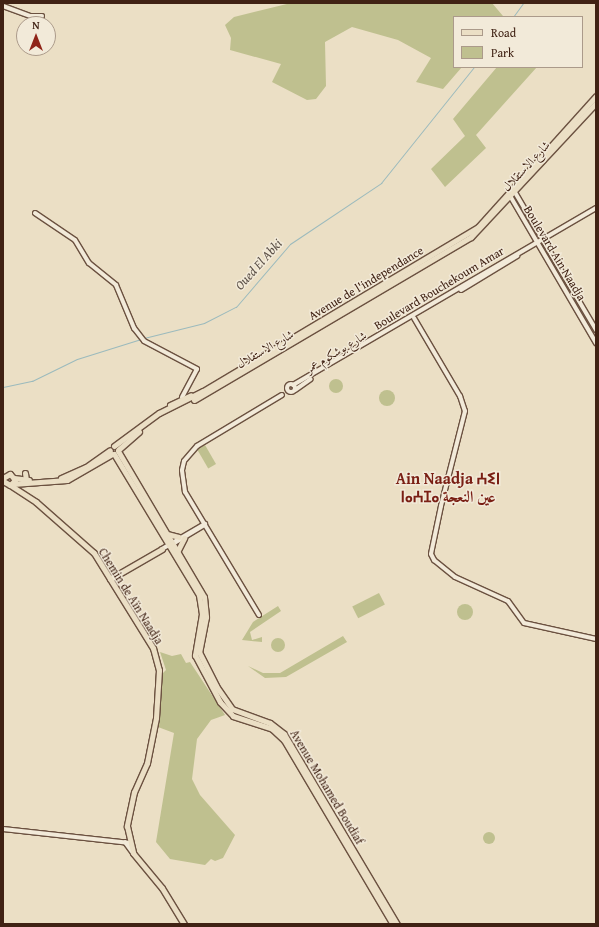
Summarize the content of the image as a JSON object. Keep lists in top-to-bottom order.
{
  "streets": {
    "main road": [
      "شارع الاستقلال",
      "Avenue de l'independance",
      "Chemin de Aïn Naadja",
      "Avenue Mohamed Boudiaf"
    ],
    "street": ["Boulevard Ain Naadja", "Boulevard Bouchekoum Amar", "شارع بوشكوم عمر"]
  },
  "crossings": [
    ["شارع الاستقلال", "Boulevard Ain Naadja"],
    ["شارع الاستقلال", "Avenue de l'independance"],
    ["شارع الاستقلال", "Avenue Mohamed Boudiaf"],
    ["Boulevard Ain Naadja", "Avenue de l'independance"],
    ["Boulevard Ain Naadja", "Boulevard Bouchekoum Amar"],
    ["Boulevard Ain Naadja", "شارع بوشكوم عمر"],
    ["Avenue de l'independance", "Avenue Mohamed Boudiaf"],
    ["Boulevard Bouchekoum Amar", "شارع بوشكوم عمر"]
  ],
  "districts": ["Ain Naadja ⵄⵉⵏ ⵏⴰⵄⵊⴰ عين النعجة"],
  "water": ["Oued El Abki"],
  "legend": ["Road", "Park"],
  "north": "top"
}
